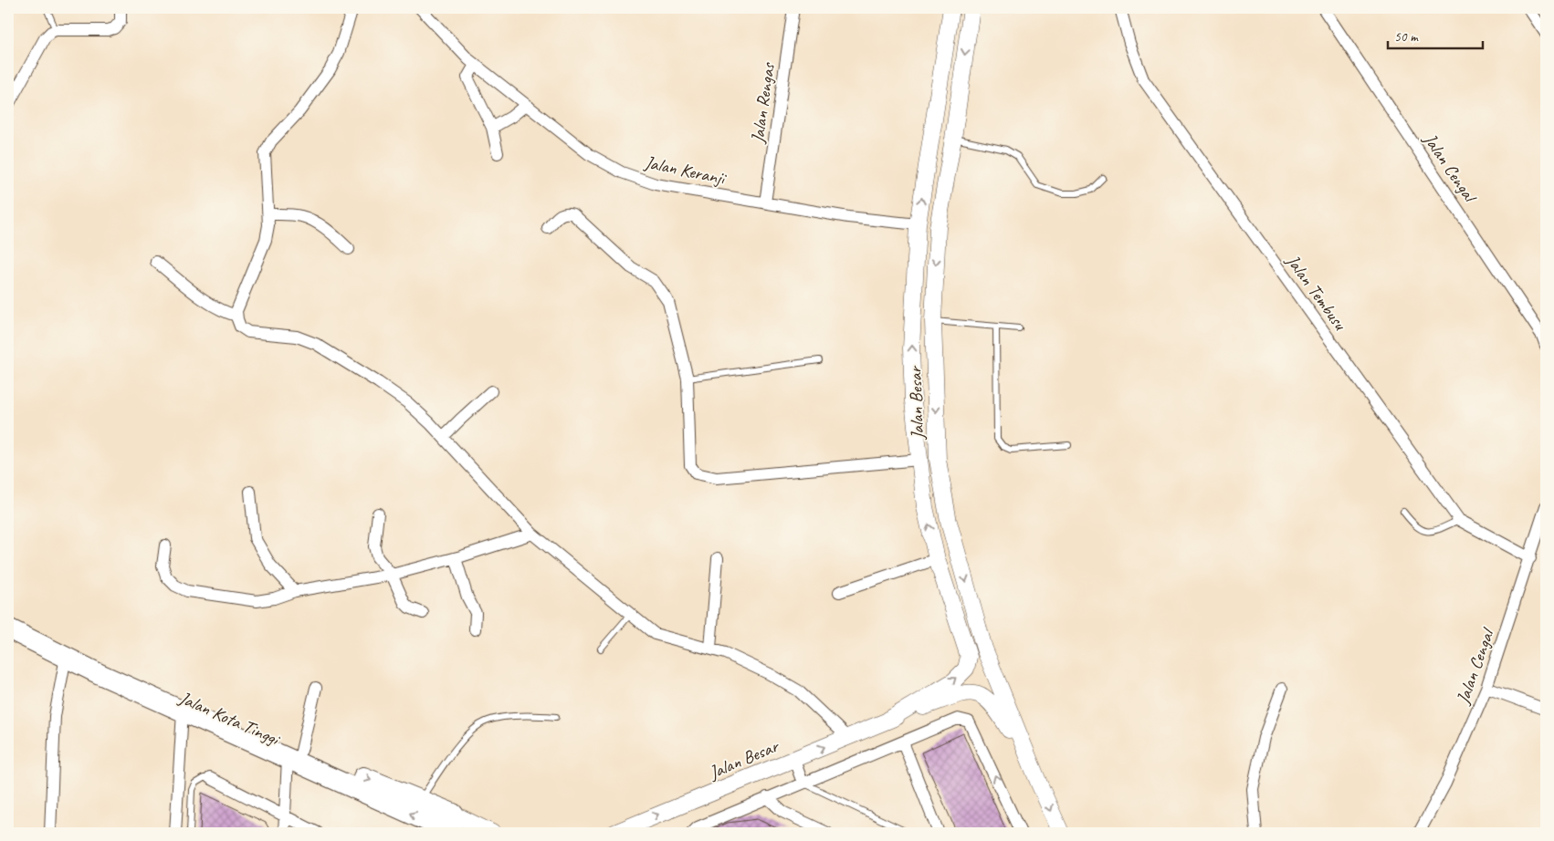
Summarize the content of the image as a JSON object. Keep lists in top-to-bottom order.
{
  "streets": {
    "highway": ["Jalan Kota Tinggi"],
    "main road": ["Jalan Besar"],
    "street": [
      "Jalan Rengas",
      "Jalan Cengal",
      "Jalan Keranji",
      "Jalan Tembusu"
    ]
  },
  "crossings": [
    ["Jalan Rengas", "Jalan Keranji"],
    ["Jalan Cengal", "Jalan Tembusu"],
    ["Jalan Keranji", "Jalan Besar"]
  ],
  "scale_bar": "50 m"
}
